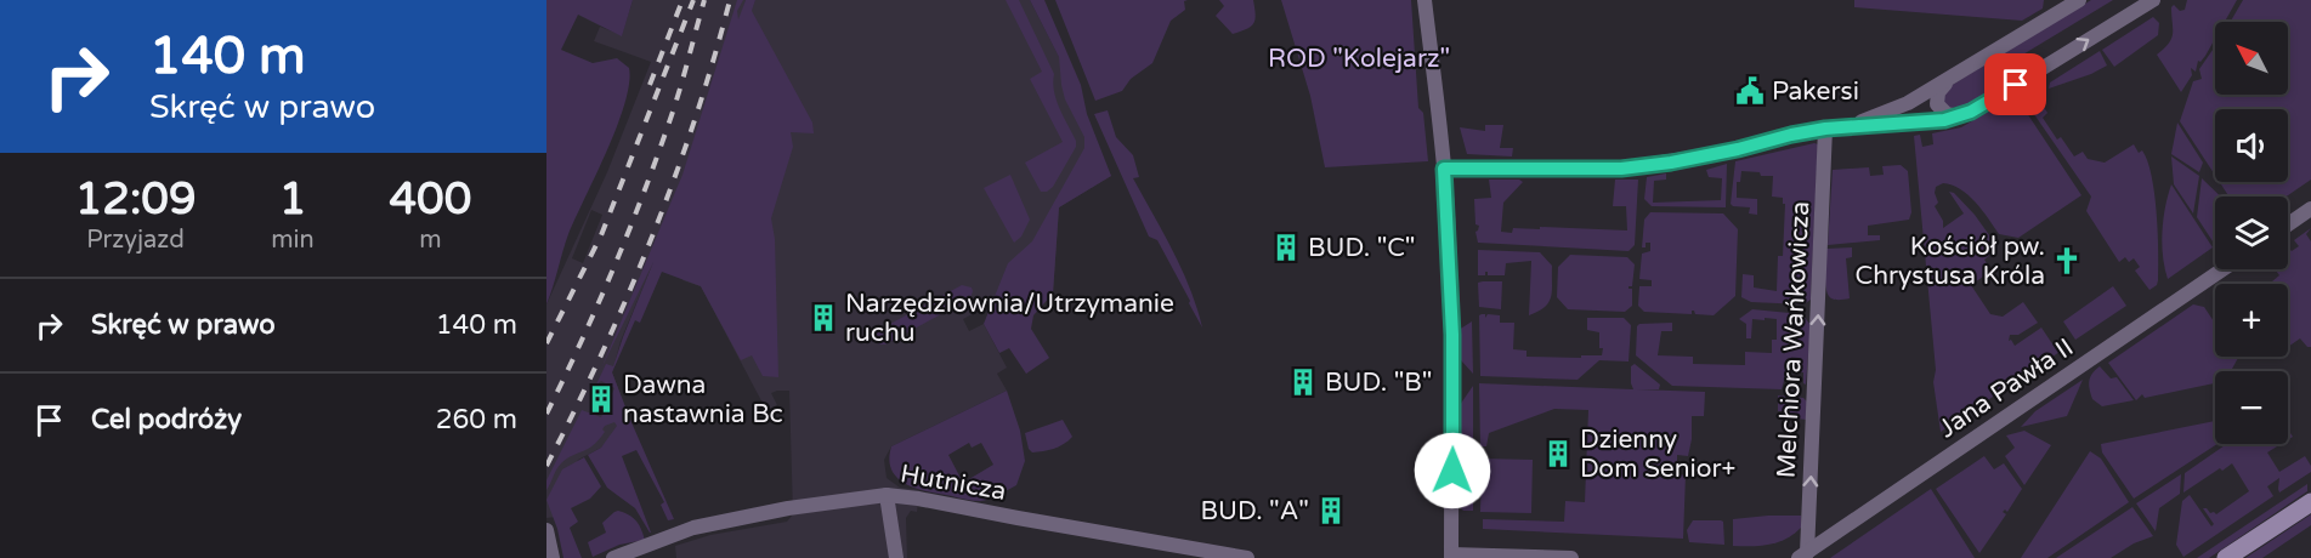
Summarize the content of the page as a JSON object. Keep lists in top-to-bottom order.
{
  "streets": {
    "street": ["Melchiora Wańkowicza", "Jana Pawła II", "Hutnicza"]
  },
  "crossings": [
    ["Melchiora Wańkowicza", "Jana Pawła II"]
  ],
  "one_way": ["Melchiora Wańkowicza"],
  "parks": ["ROD \"Kolejarz\""],
  "places": {
    "public building": ["Pakersi"],
    "building": [
      "BUD. \"C\"",
      "Narzędziownia/Utrzymanie ruchu",
      "BUD. \"B\"",
      "Dawna nastawnia Bc",
      "Dzienny Dom Senior+",
      "BUD. \"A\""
    ],
    "church": ["Kościół pw. Chrystusa Króla"]
  },
  "north": "top left",
  "page": {
    "turn": ["140 m", "Skręć w prawo"],
    "map_buttons": ["+", "−"],
    "eta": [
      "12:09",
      "Przyjazd",
      "1",
      "min",
      "400",
      "m"
    ],
    "list": [
      {
        "name": "Skręć w prawo",
        "value": "140 m"
      },
      {
        "name": "Cel podróży",
        "value": "260 m"
      }
    ]
  }
}
